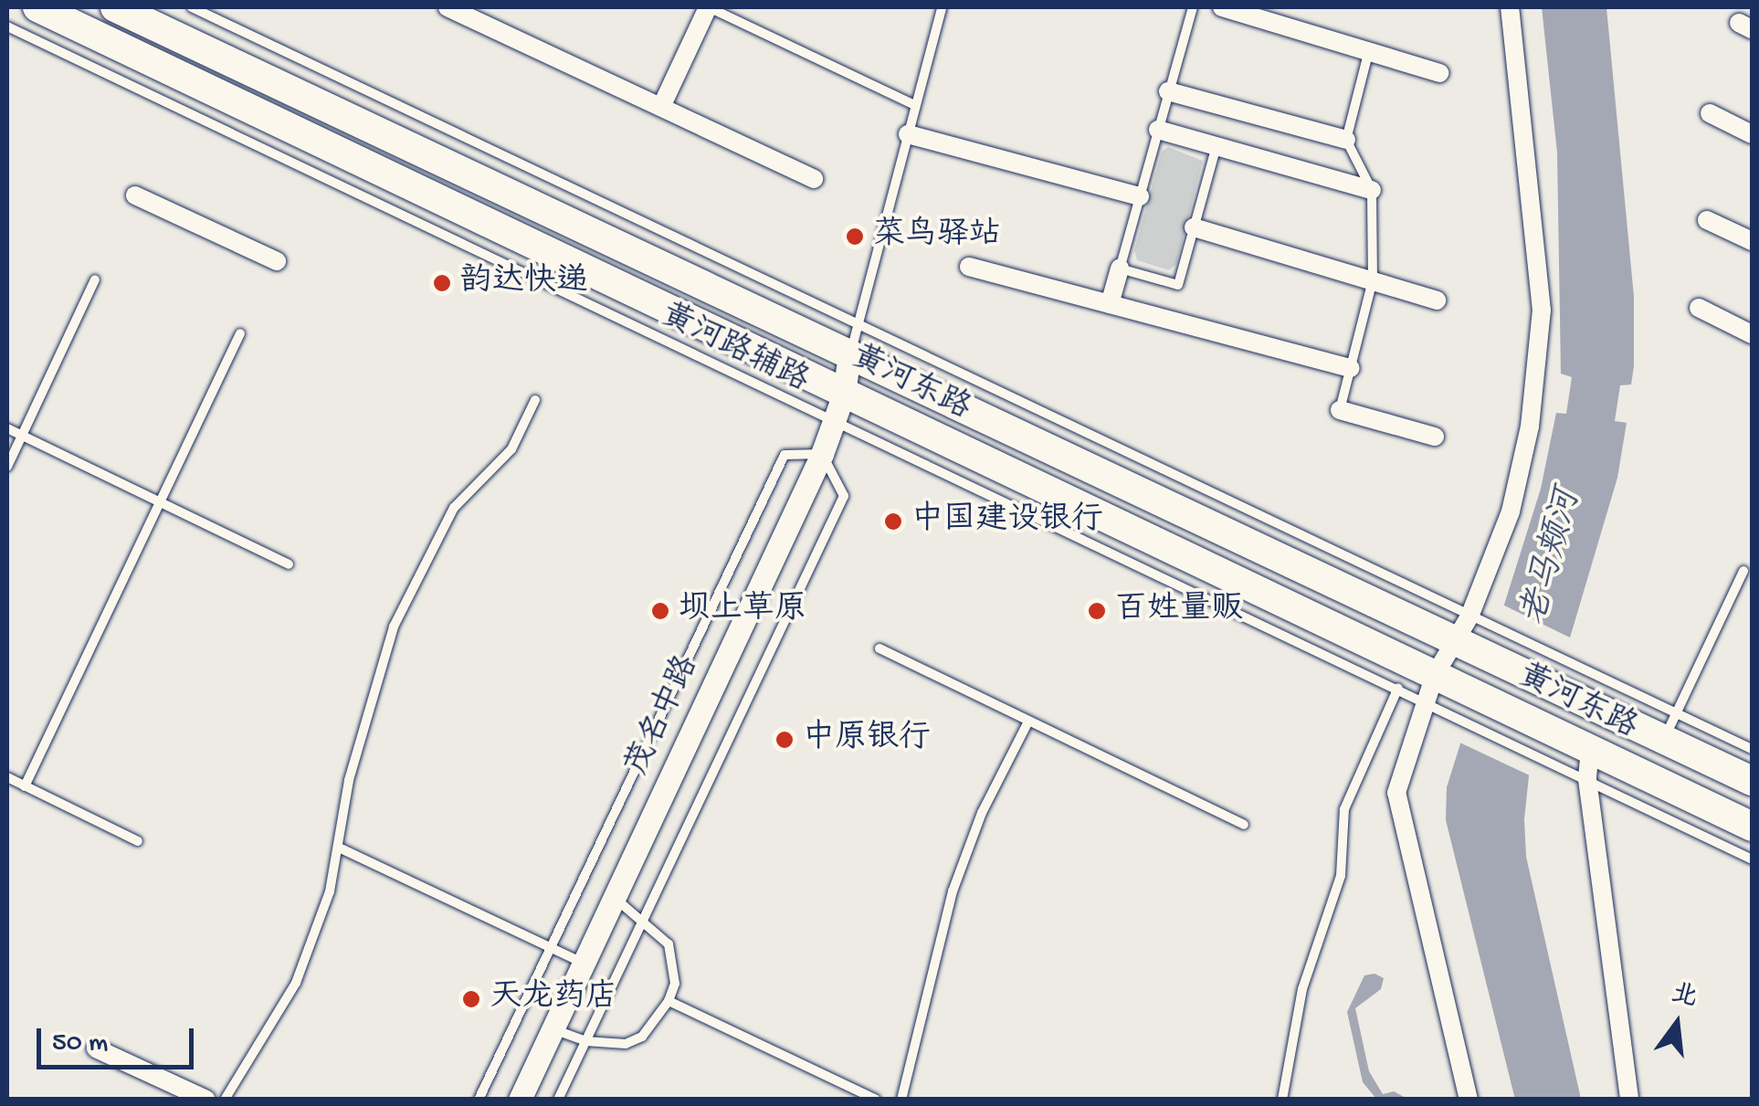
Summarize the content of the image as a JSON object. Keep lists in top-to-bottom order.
{
  "streets": {
    "main road": ["黄河东路"],
    "street": ["茂名中路"],
    "lane": ["黄河路辅路"]
  },
  "crossings": [
    ["黄河路辅路", "黄河东路"],
    ["黄河路辅路", "茂名中路"],
    ["黄河东路", "茂名中路"]
  ],
  "water": ["老马颊河"],
  "places": [
    "菜鸟驿站",
    "韵达快递",
    "中国建设银行",
    "坝上草原",
    "百姓量贩",
    "中原银行",
    "天龙药店"
  ],
  "scale_bar": "50 m",
  "north": "top"
}
